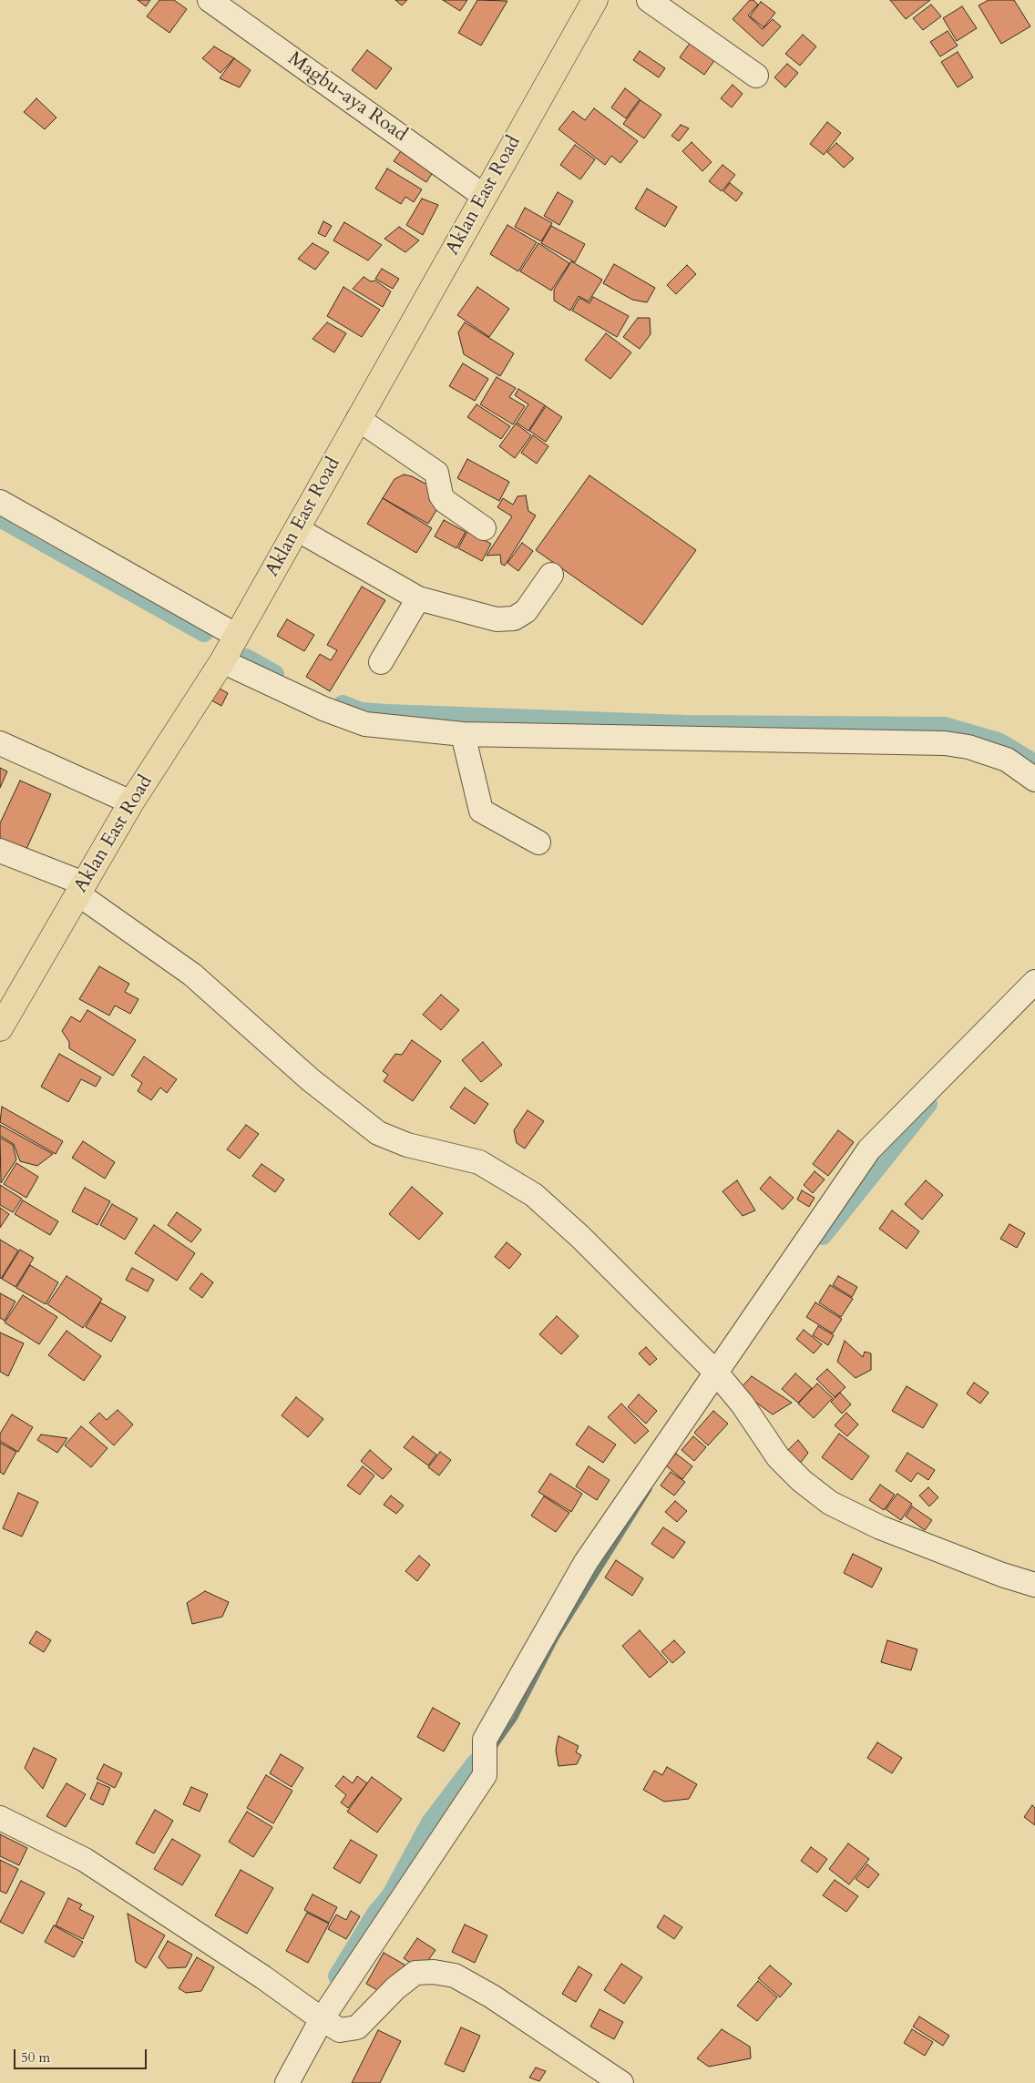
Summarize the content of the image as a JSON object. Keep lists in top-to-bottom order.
{
  "streets": {
    "main road": ["Aklan East Road"],
    "street": ["Magbu-aya Road"]
  },
  "crossings": [
    ["Magbu-aya Road", "Aklan East Road"]
  ],
  "scale_bar": "50 m"
}
